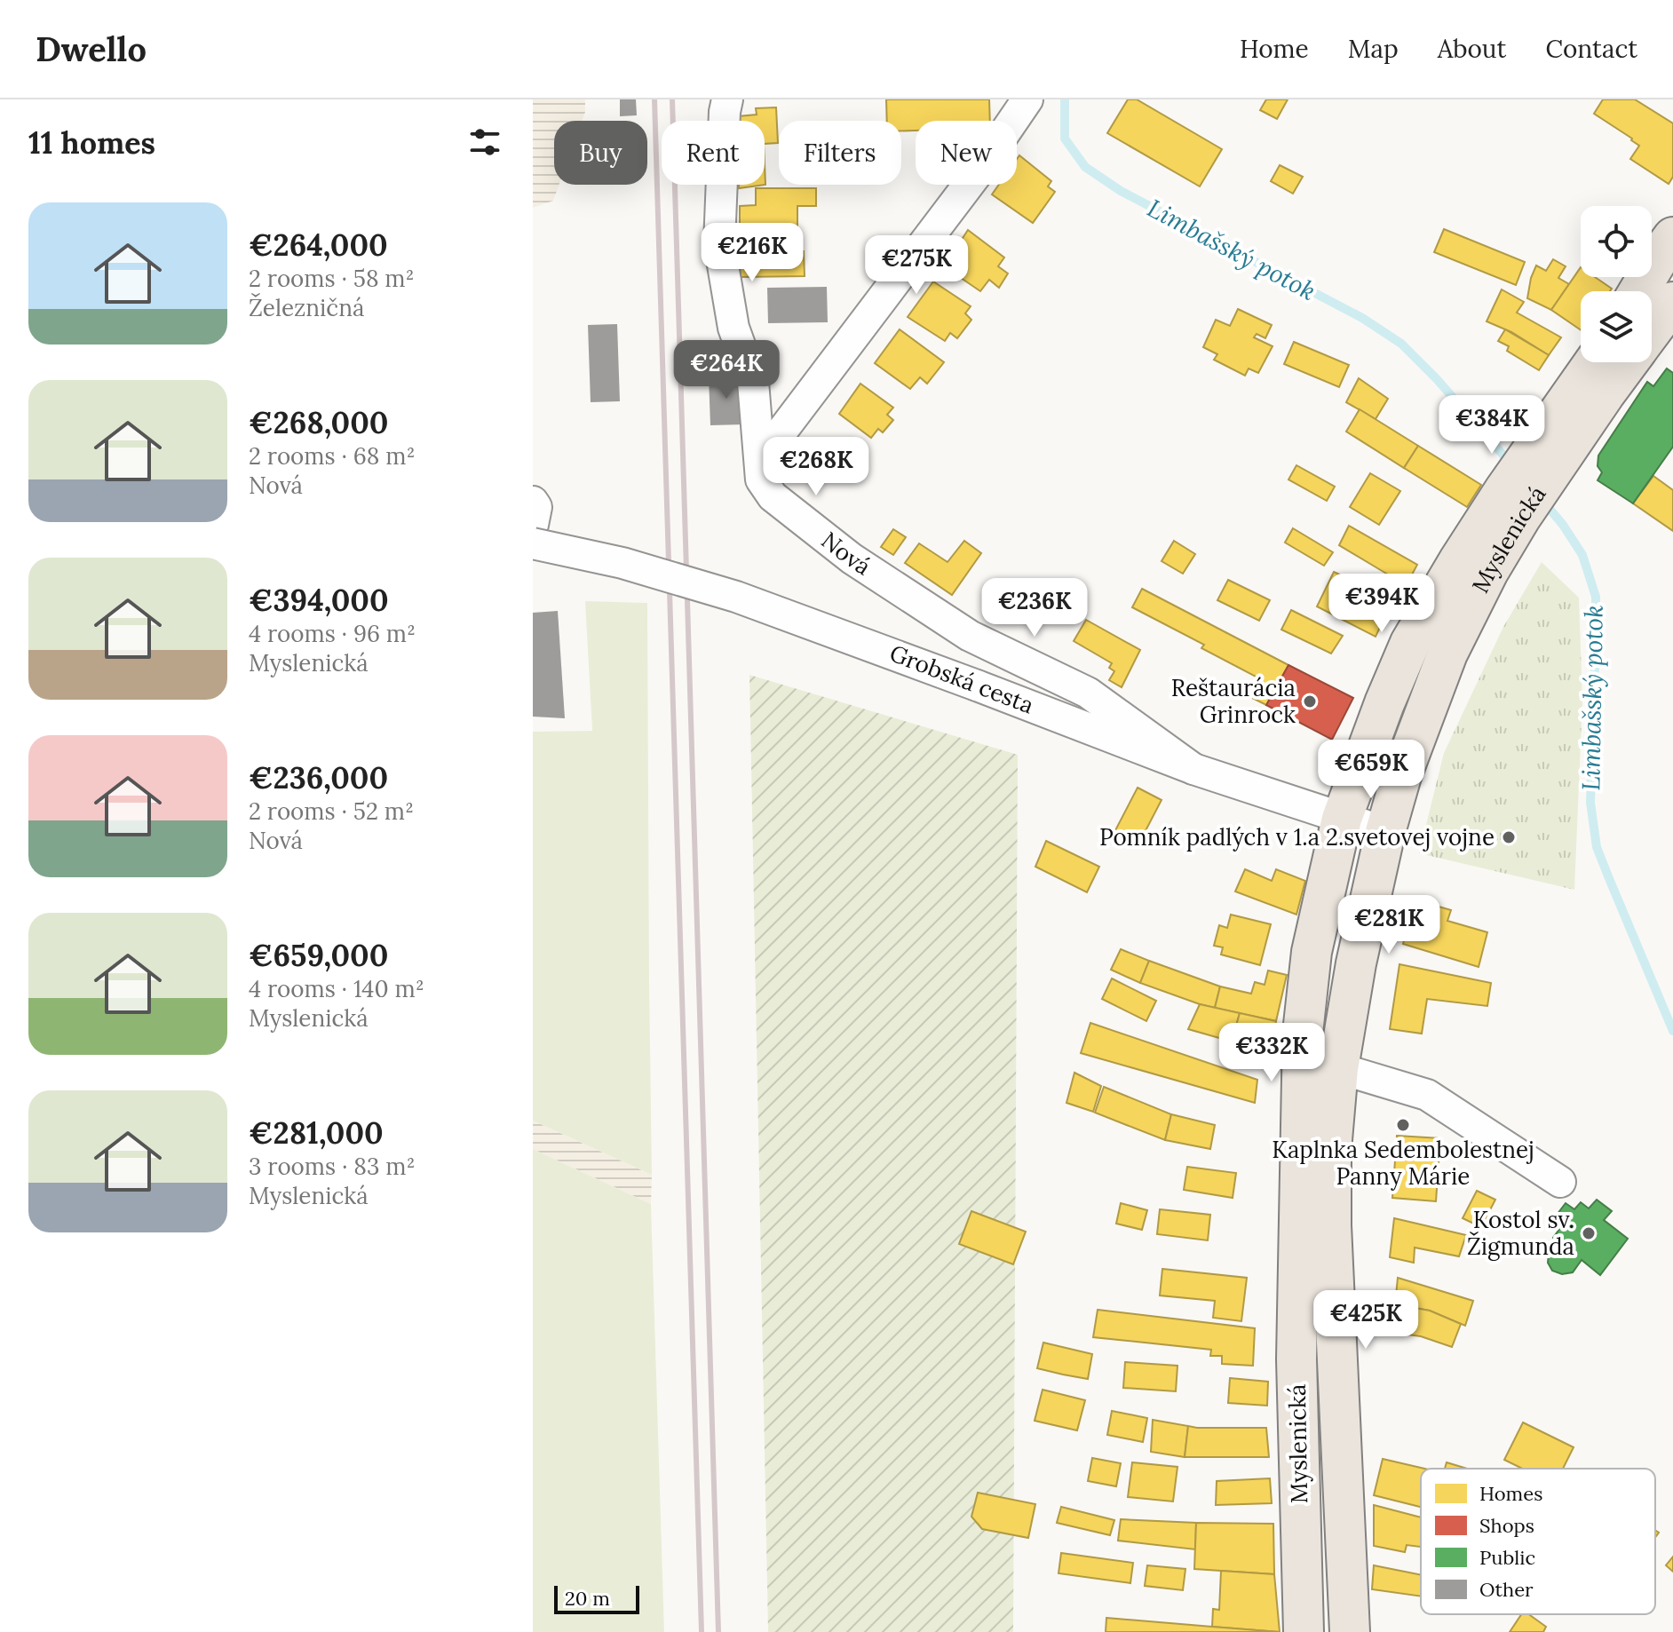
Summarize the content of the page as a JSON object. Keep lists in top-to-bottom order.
{
  "streets": {
    "main road": ["Myslenická"],
    "street": ["Nová", "Grobská cesta"]
  },
  "crossings": [
    ["Myslenická", "Grobská cesta"],
    ["Nová", "Grobská cesta"]
  ],
  "water": ["Limbašský potok"],
  "places": [
    "Reštaurácia Grinrock",
    "Pomník padlých v 1.a 2.svetovej vojne",
    "Kaplnka Sedembolestnej Panny Márie",
    "Kostol sv. Žigmunda"
  ],
  "legend": [
    "Homes",
    "Shops",
    "Public",
    "Other"
  ],
  "scale_bar": "20 m",
  "page": {
    "header": "Dwello",
    "nav": [
      "Home",
      "Map",
      "About",
      "Contact"
    ],
    "heading": "11 homes",
    "chip": [
      "Buy",
      "Rent",
      "Filters",
      "New"
    ],
    "list": [
      {
        "name": "€264,000",
        "note": "2 rooms · 58 m² · Železničná"
      },
      {
        "name": "€268,000",
        "note": "2 rooms · 68 m² · Nová"
      },
      {
        "name": "€394,000",
        "note": "4 rooms · 96 m² · Myslenická"
      },
      {
        "name": "€236,000",
        "note": "2 rooms · 52 m² · Nová"
      },
      {
        "name": "€659,000",
        "note": "4 rooms · 140 m² · Myslenická"
      },
      {
        "name": "€281,000",
        "note": "3 rooms · 83 m² · Myslenická"
      }
    ],
    "price": [
      "€216K",
      "€275K",
      "€264K",
      "€384K",
      "€268K",
      "€394K",
      "€236K",
      "€659K",
      "€281K",
      "€332K",
      "€425K"
    ],
    "scale": "20 m"
  }
}
